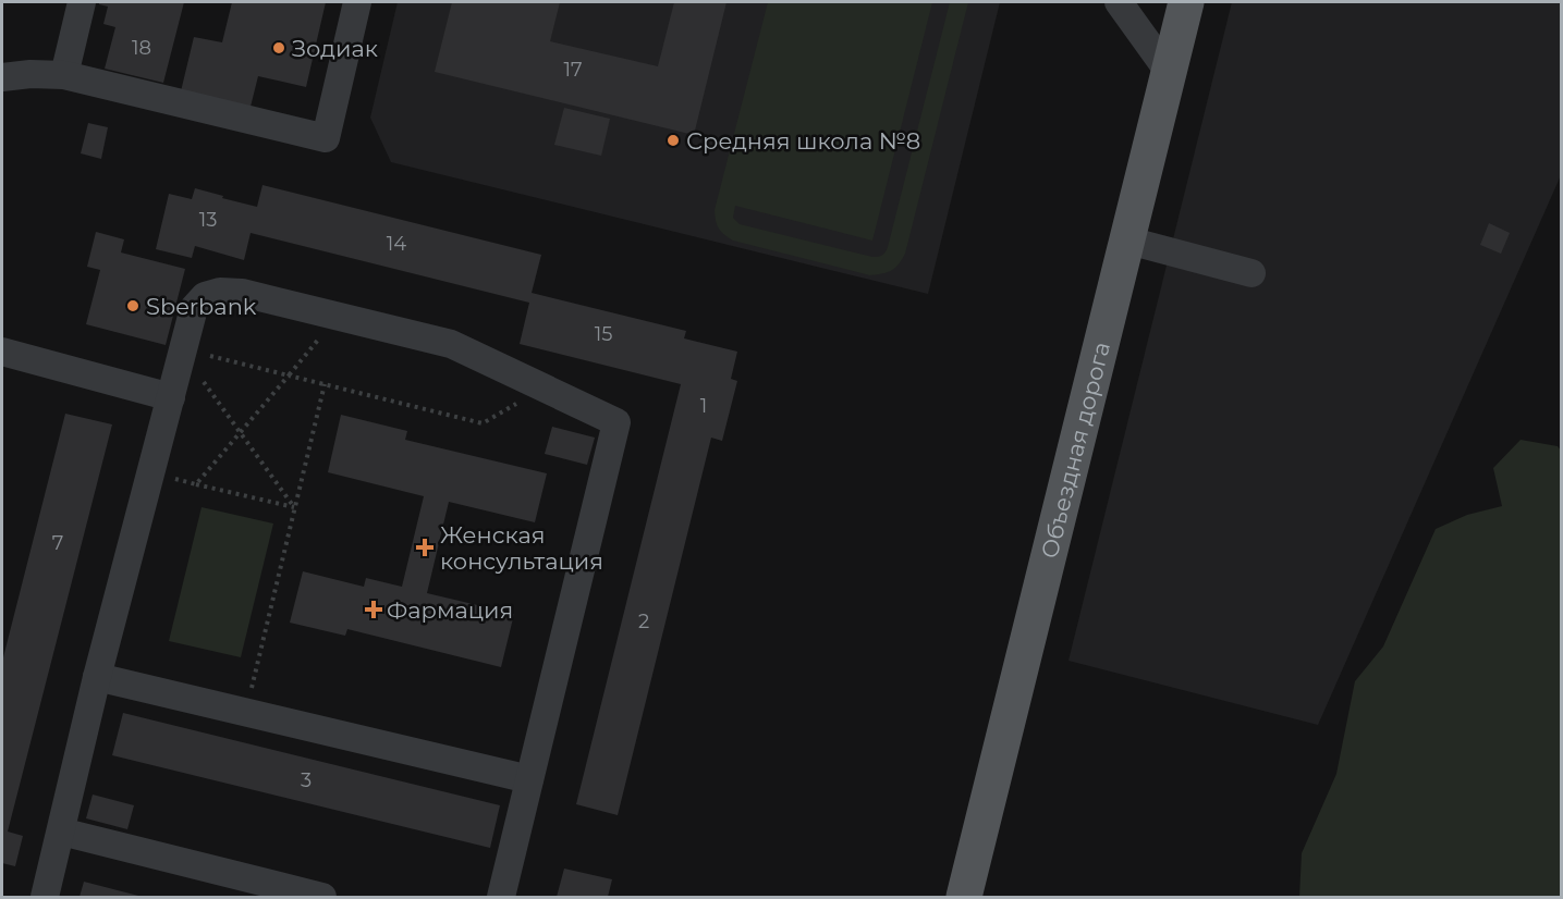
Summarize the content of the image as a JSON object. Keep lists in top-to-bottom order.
{
  "streets": {
    "main road": ["Объездная дорога"]
  },
  "places": {
    "other": ["Зодиак", "Средняя школа №8", "Sberbank"],
    "health": ["Женская консультация", "Фармация"]
  },
  "house_numbers": [
    "18",
    "17",
    "13",
    "14",
    "15",
    "1",
    "7",
    "2",
    "3"
  ]
}
